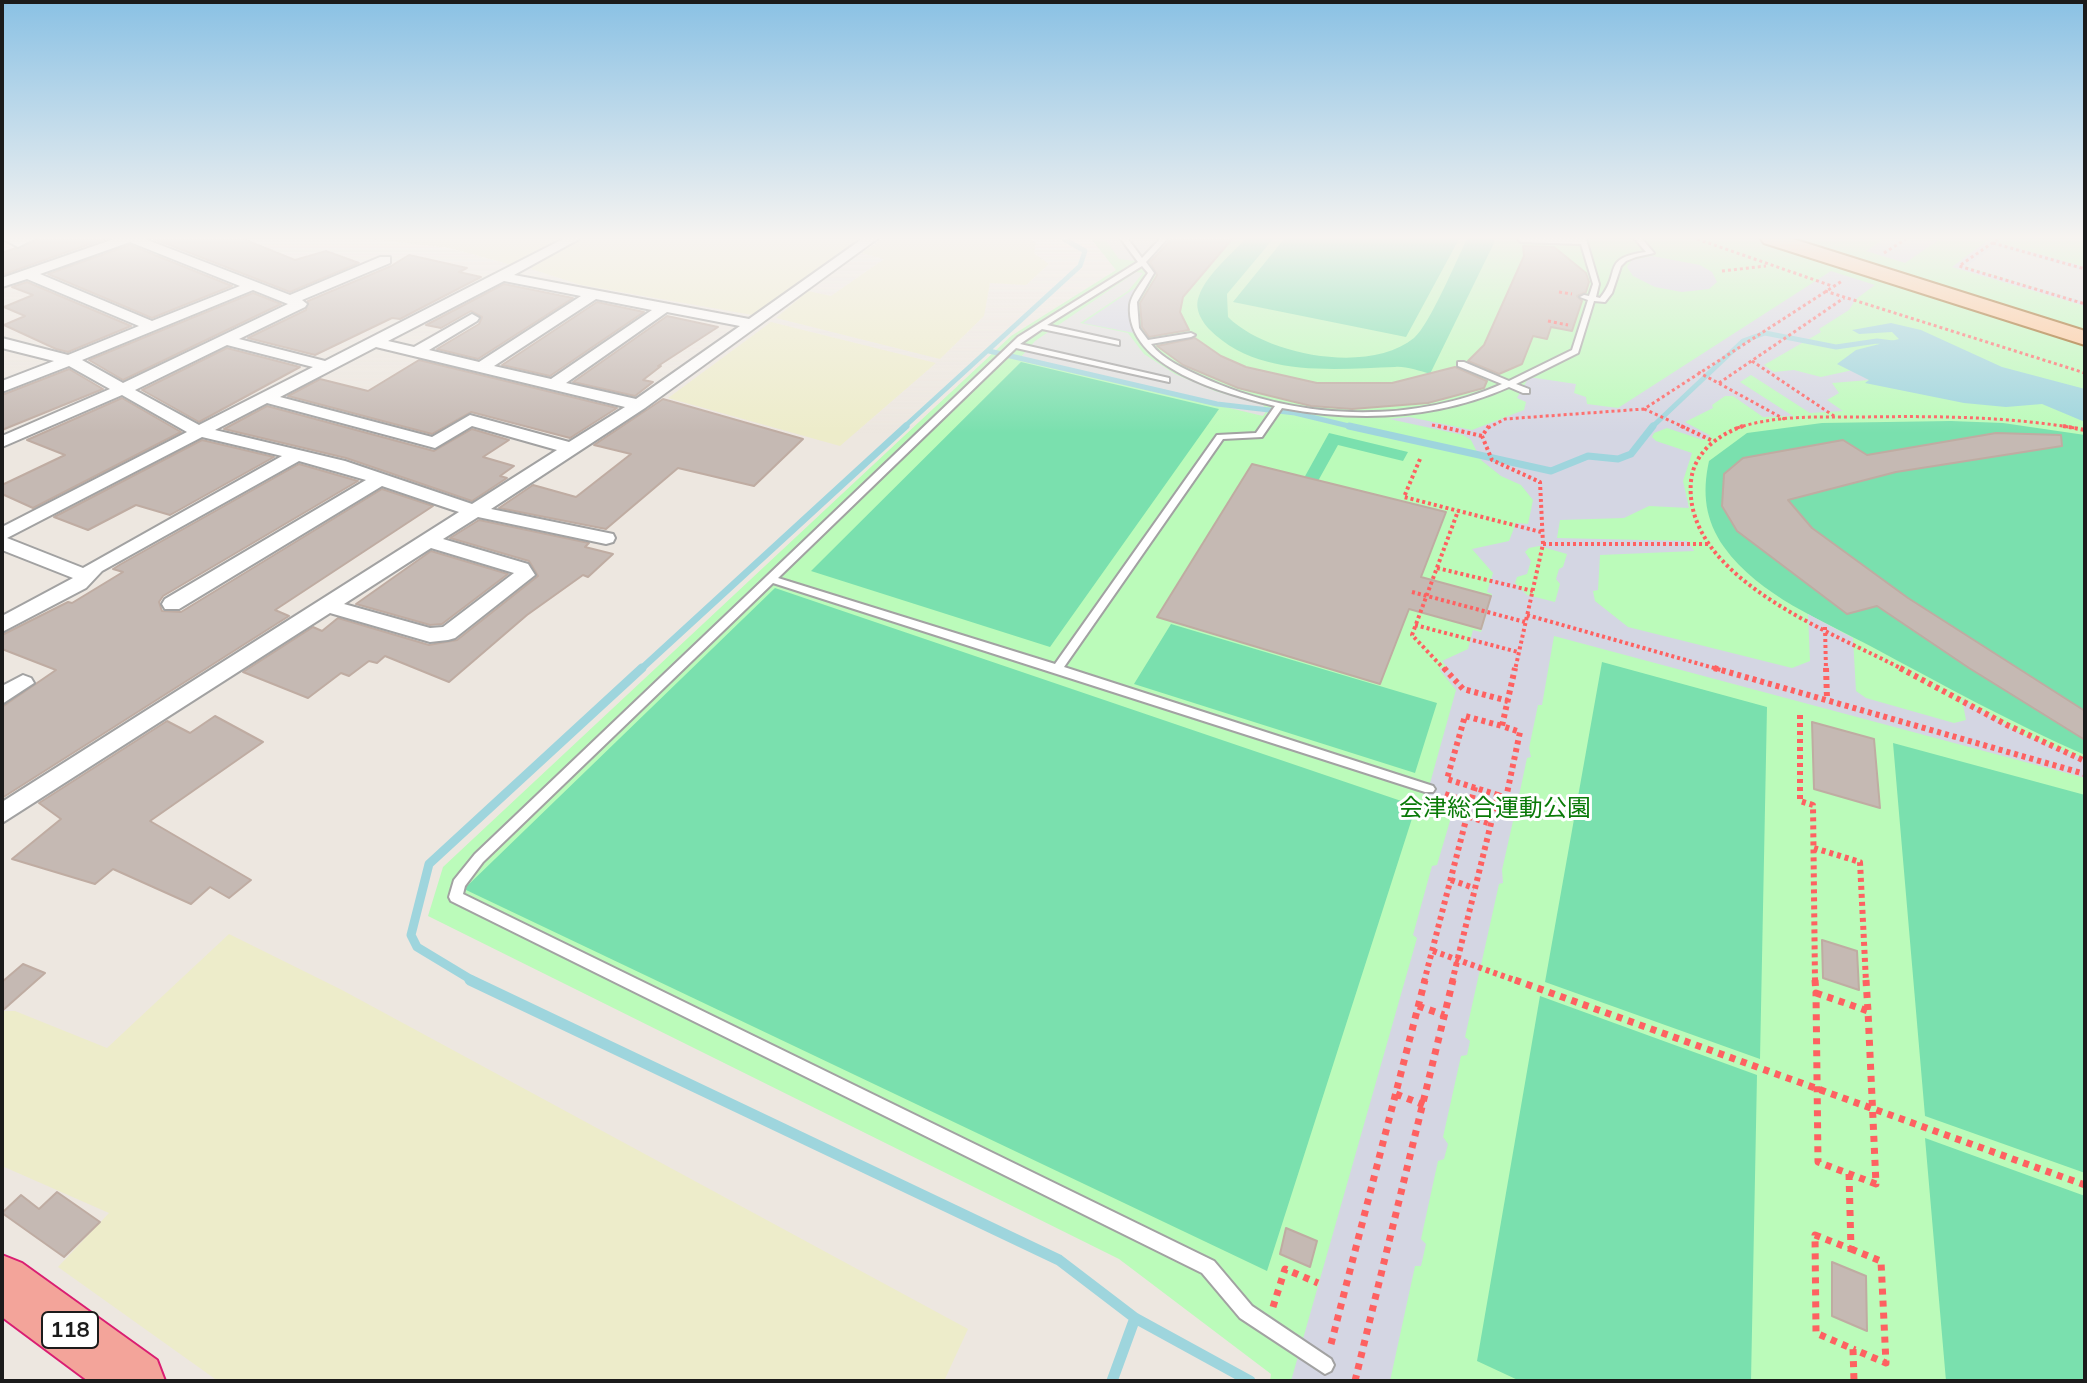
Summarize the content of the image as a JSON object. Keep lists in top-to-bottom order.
{
  "streets": {
    "highway": ["118"]
  },
  "parks": ["会津総合運動公園"]
}
